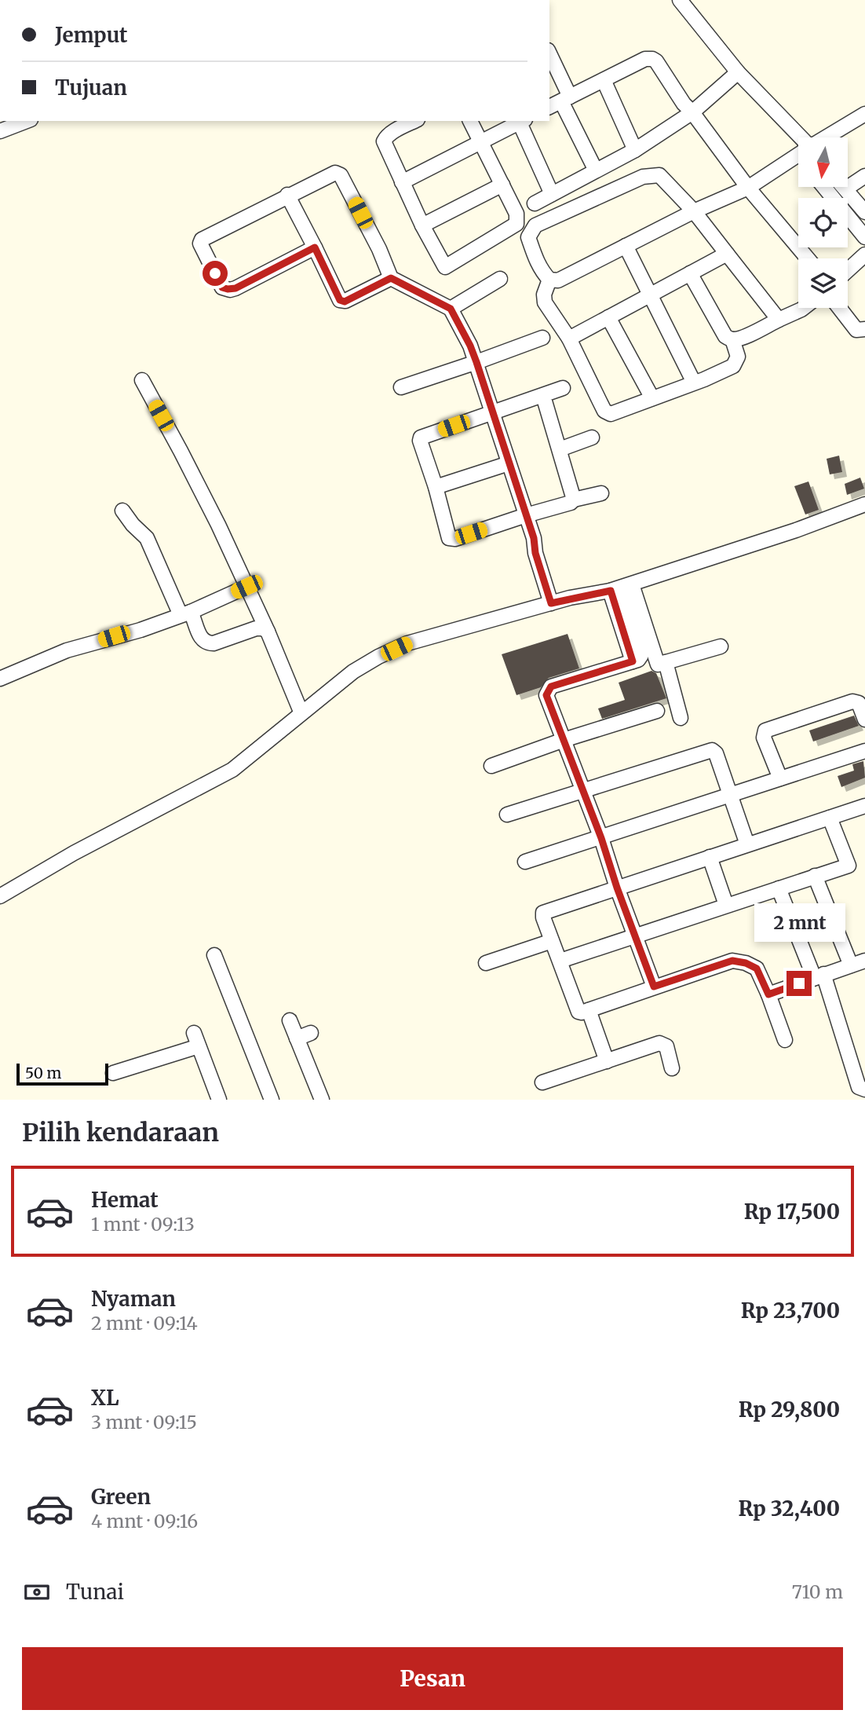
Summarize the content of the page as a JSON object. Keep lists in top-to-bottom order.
{
  "scale_bar": "50 m",
  "north": "bottom",
  "page": {
    "banner": ["Jemput", "Tujuan"],
    "bubble": "2 mnt",
    "scale": "50 m",
    "heading": "Pilih kendaraan",
    "list": [
      {
        "name": "Hemat",
        "note": "1 mnt · 09:13",
        "value": "Rp 17,500"
      },
      {
        "name": "Nyaman",
        "note": "2 mnt · 09:14",
        "value": "Rp 23,700"
      },
      {
        "name": "XL",
        "note": "3 mnt · 09:15",
        "value": "Rp 29,800"
      },
      {
        "name": "Green",
        "note": "4 mnt · 09:16",
        "value": "Rp 32,400"
      }
    ],
    "pay": ["Tunai", "710 m"],
    "buttons": "Pesan"
  }
}
